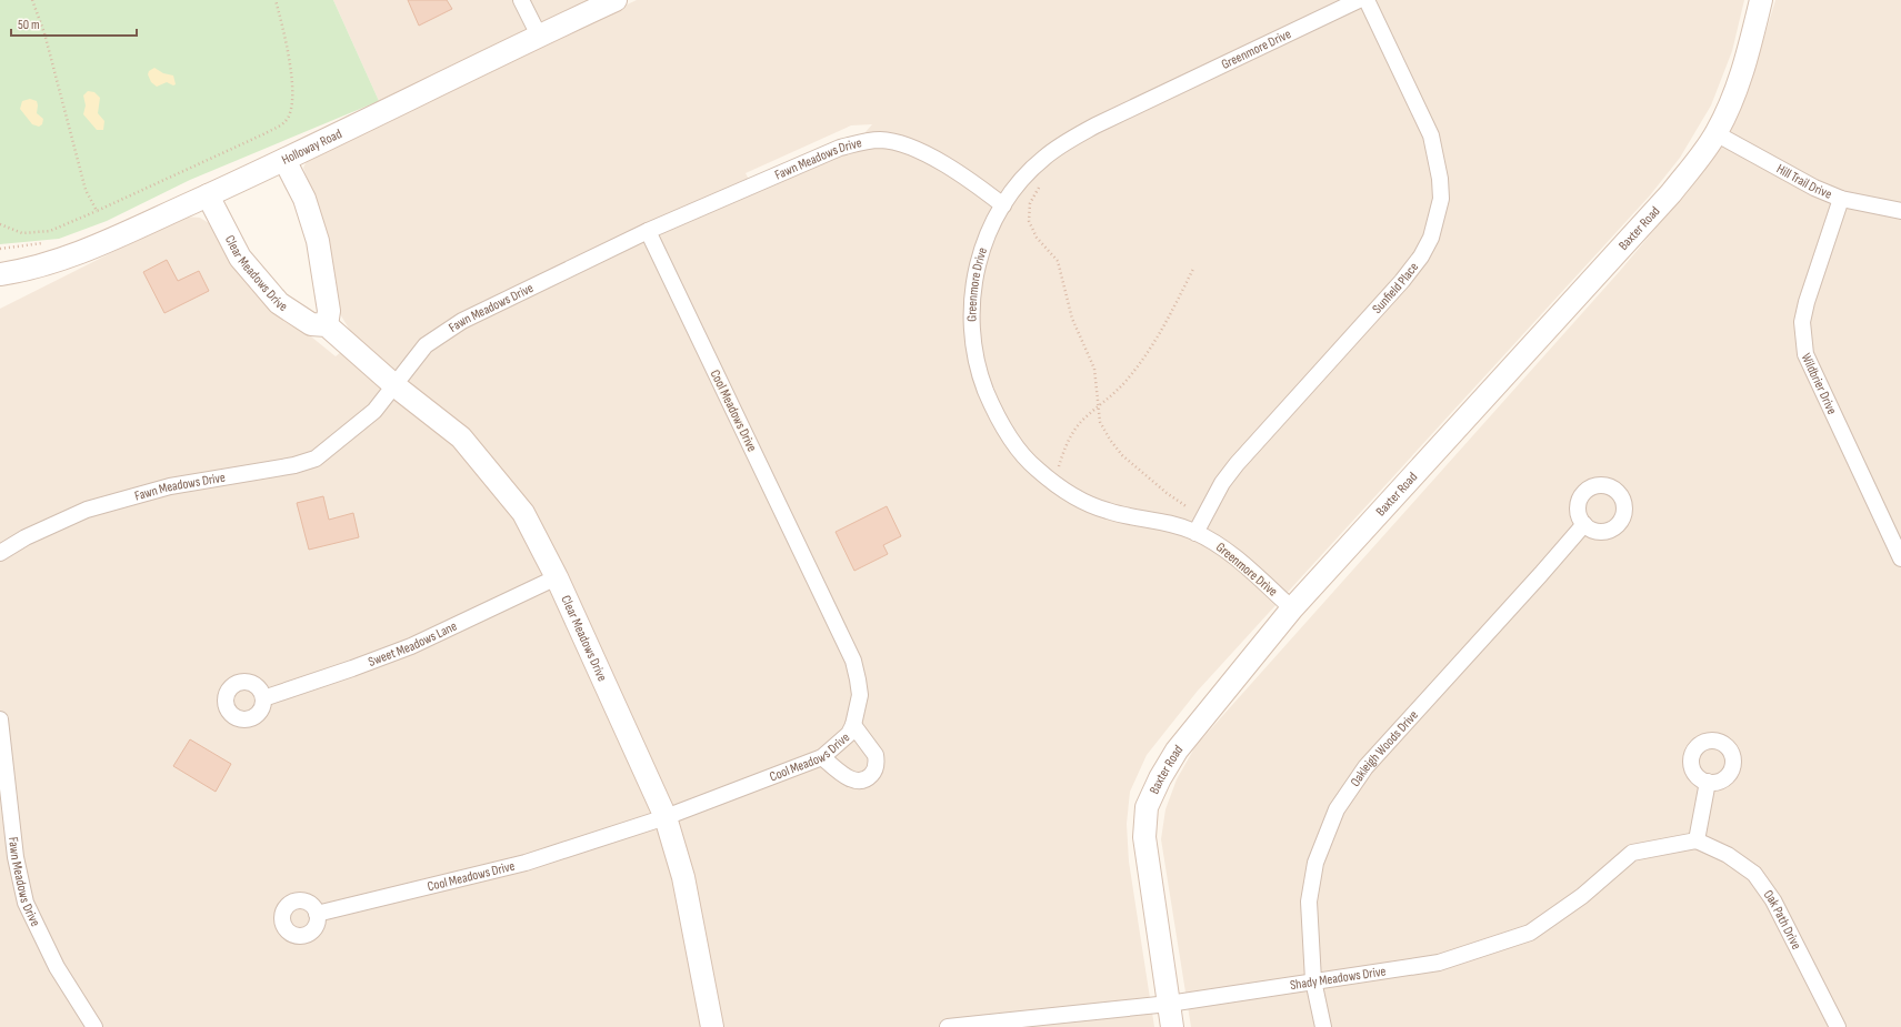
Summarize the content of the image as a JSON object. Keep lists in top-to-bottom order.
{
  "streets": {
    "street": [
      "Greenmore Drive",
      "Holloway Road",
      "Fawn Meadows Drive",
      "Hill Trail Drive",
      "Baxter Road",
      "Clear Meadows Drive",
      "Sunfield Place",
      "Wildbrier Drive",
      "Cool Meadows Drive",
      "Sweet Meadows Lane",
      "Oakleigh Woods Drive",
      "Oak Path Drive",
      "Shady Meadows Drive"
    ]
  },
  "crossings": [
    ["Greenmore Drive", "Fawn Meadows Drive"],
    ["Greenmore Drive", "Baxter Road"],
    ["Greenmore Drive", "Sunfield Place"],
    ["Holloway Road", "Clear Meadows Drive"],
    ["Fawn Meadows Drive", "Clear Meadows Drive"],
    ["Fawn Meadows Drive", "Cool Meadows Drive"],
    ["Hill Trail Drive", "Baxter Road"],
    ["Hill Trail Drive", "Wildbrier Drive"],
    ["Baxter Road", "Shady Meadows Drive"],
    ["Clear Meadows Drive", "Cool Meadows Drive"],
    ["Clear Meadows Drive", "Sweet Meadows Lane"],
    ["Oakleigh Woods Drive", "Shady Meadows Drive"],
    ["Oak Path Drive", "Shady Meadows Drive"]
  ],
  "scale_bar": "50 m"
}
